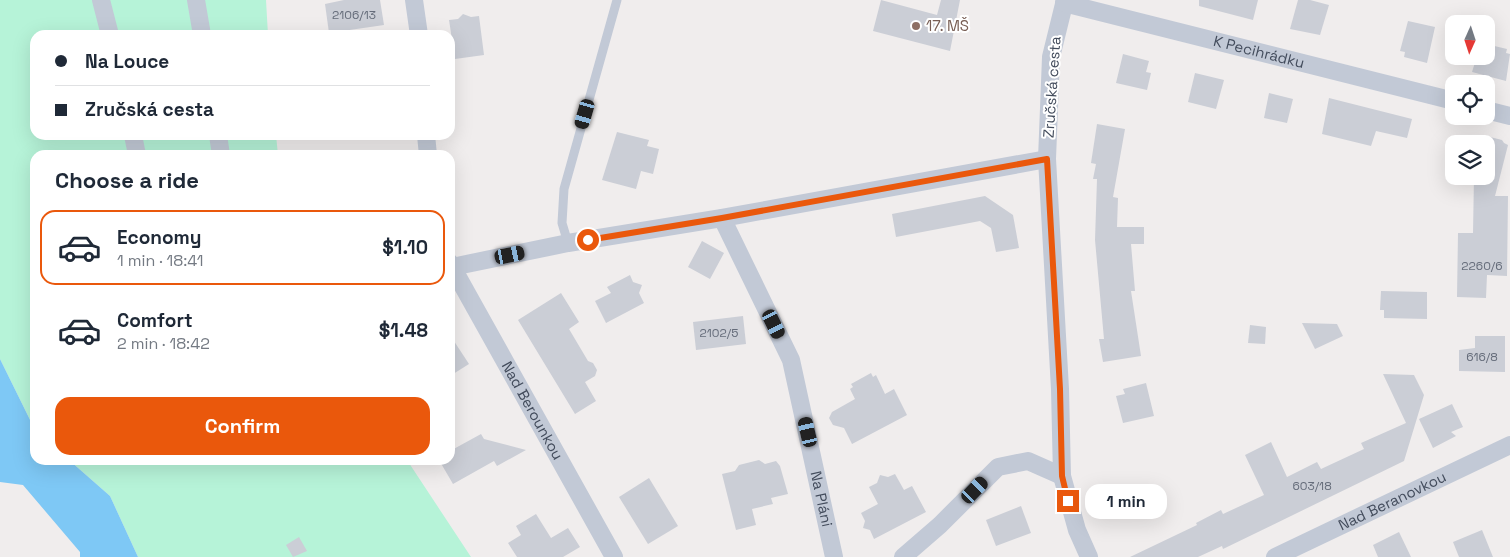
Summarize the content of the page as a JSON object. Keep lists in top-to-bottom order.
{
  "streets": {
    "street": [
      "K Pecihrádku",
      "Zručská cesta",
      "Nad Berounkou",
      "Na Pláni",
      "Nad Beranovkou"
    ]
  },
  "crossings": [
    ["K Pecihrádku", "Zručská cesta"]
  ],
  "places": ["17. MŠ"],
  "house_numbers": [
    "2106/13",
    "2260/6",
    "2102/5",
    "616/8",
    "603/18"
  ],
  "north": "bottom",
  "page": {
    "banner": ["Na Louce", "Zručská cesta"],
    "heading": "Choose a ride",
    "list": [
      {
        "name": "Economy",
        "note": "1 min · 18:41",
        "value": "$1.10"
      },
      {
        "name": "Comfort",
        "note": "2 min · 18:42",
        "value": "$1.48"
      }
    ],
    "buttons": "Confirm",
    "bubble": "1 min"
  }
}
